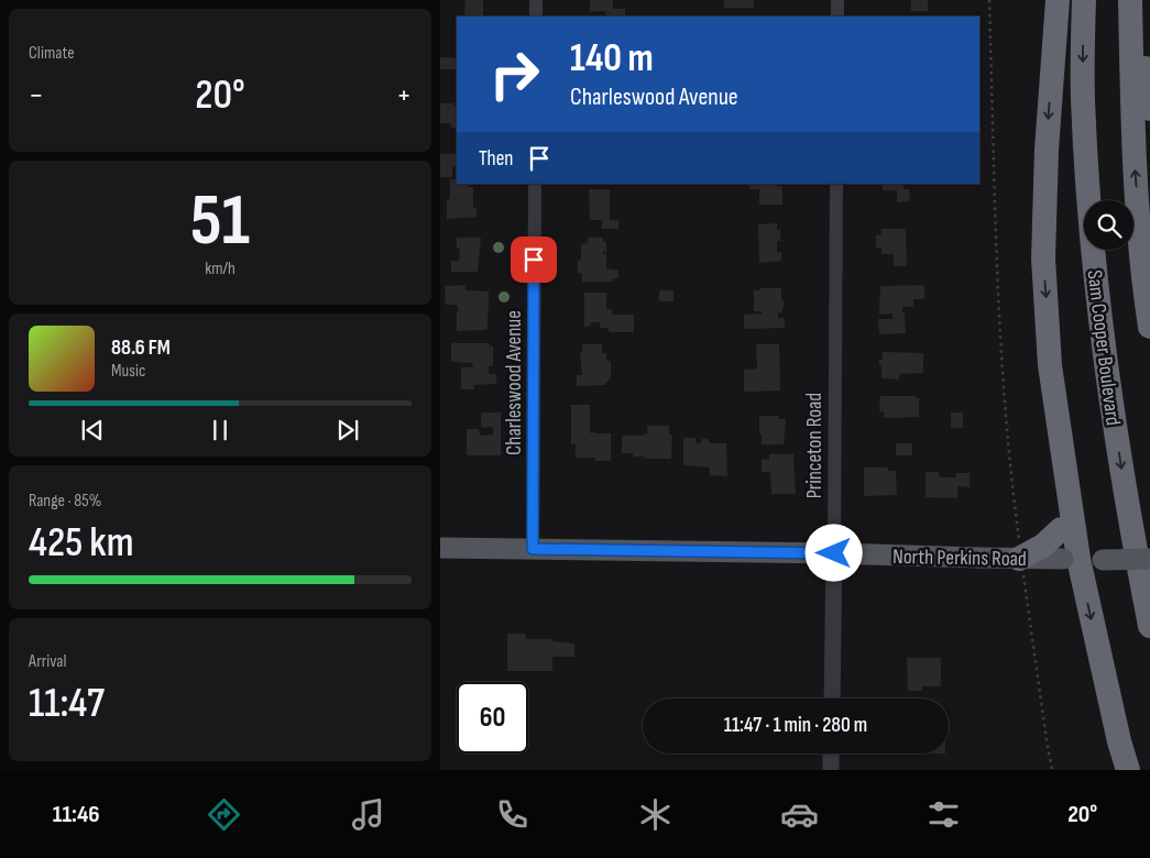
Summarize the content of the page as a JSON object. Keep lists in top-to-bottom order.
{
  "streets": {
    "highway": ["Sam Cooper Boulevard"],
    "main road": ["North Perkins Road"],
    "street": ["Charleswood Avenue", "Princeton Road"]
  },
  "crossings": [
    ["Charleswood Avenue", "North Perkins Road"],
    ["Princeton Road", "North Perkins Road"]
  ],
  "page": {
    "tile": [
      "Climate",
      ["51", "km/h"],
      ["Range · 85%", "425 km"],
      ["Arrival", "11:47"]
    ],
    "turn": ["140 m", "Charleswood Avenue"],
    "heat": ["−", "20°", "+"],
    "then": "Then",
    "song": ["88.6 FM", "Music"],
    "limit": "60",
    "trip": "11:47 · 1 min · 280 m",
    "tabs": ["11:46", "20°"]
  }
}
